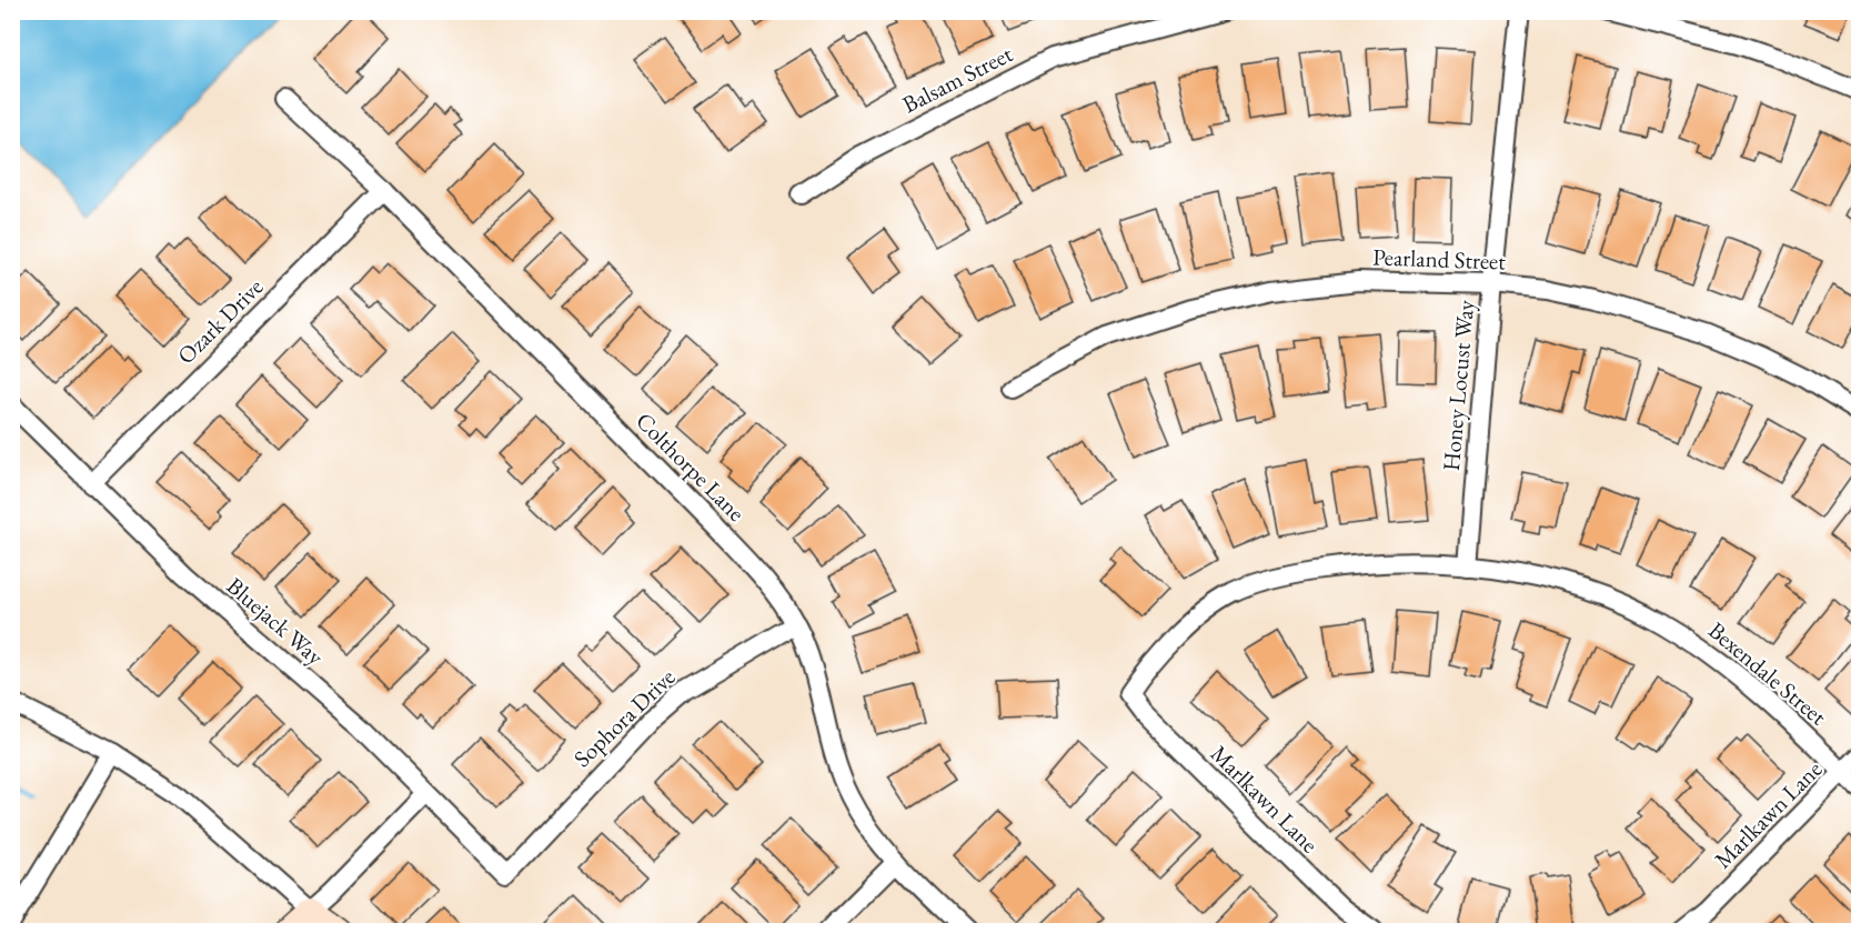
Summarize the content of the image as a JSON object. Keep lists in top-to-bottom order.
{
  "streets": {
    "street": [
      "Balsam Street",
      "Pearland Street",
      "Ozark Drive",
      "Honey Locust Way",
      "Colthorpe Lane",
      "Bluejack Way",
      "Bexendale Street",
      "Sophora Drive",
      "Marlkawn Lane"
    ]
  },
  "crossings": [
    ["Pearland Street", "Honey Locust Way"],
    ["Ozark Drive", "Colthorpe Lane"],
    ["Ozark Drive", "Bluejack Way"],
    ["Honey Locust Way", "Bexendale Street"],
    ["Colthorpe Lane", "Sophora Drive"],
    ["Bluejack Way", "Sophora Drive"],
    ["Bexendale Street", "Marlkawn Lane"]
  ]
}
